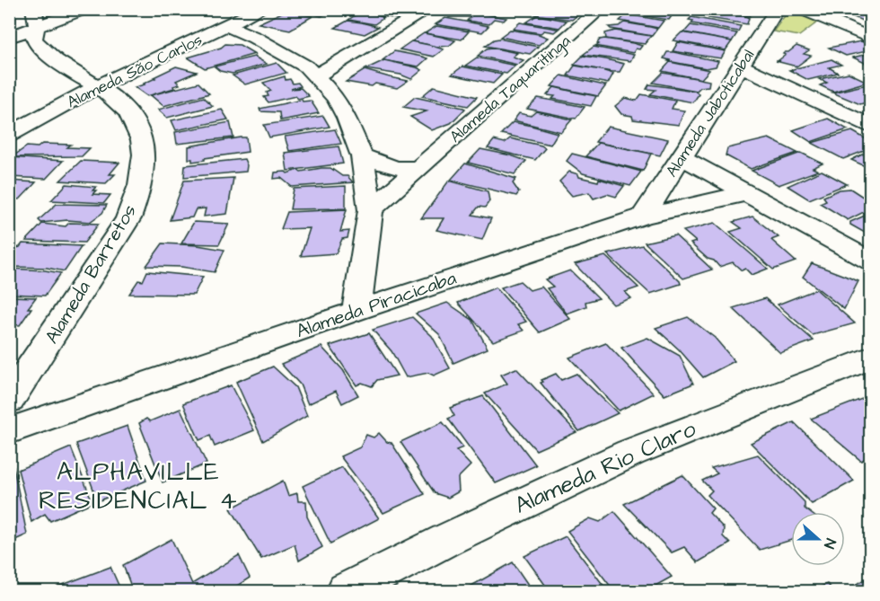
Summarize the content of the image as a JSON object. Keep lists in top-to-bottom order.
{
  "streets": {
    "street": [
      "Alameda São Carlos",
      "Alameda Taquaritinga",
      "Alameda Jaboticabal",
      "Alameda Barretos",
      "Alameda Piracicaba",
      "Alameda Rio Claro"
    ]
  },
  "crossings": [
    ["Alameda São Carlos", "Alameda Barretos"],
    ["Alameda Jaboticabal", "Alameda Piracicaba"]
  ],
  "districts": ["ALPHAVILLE RESIDENCIAL 4"],
  "north": "right"
}
